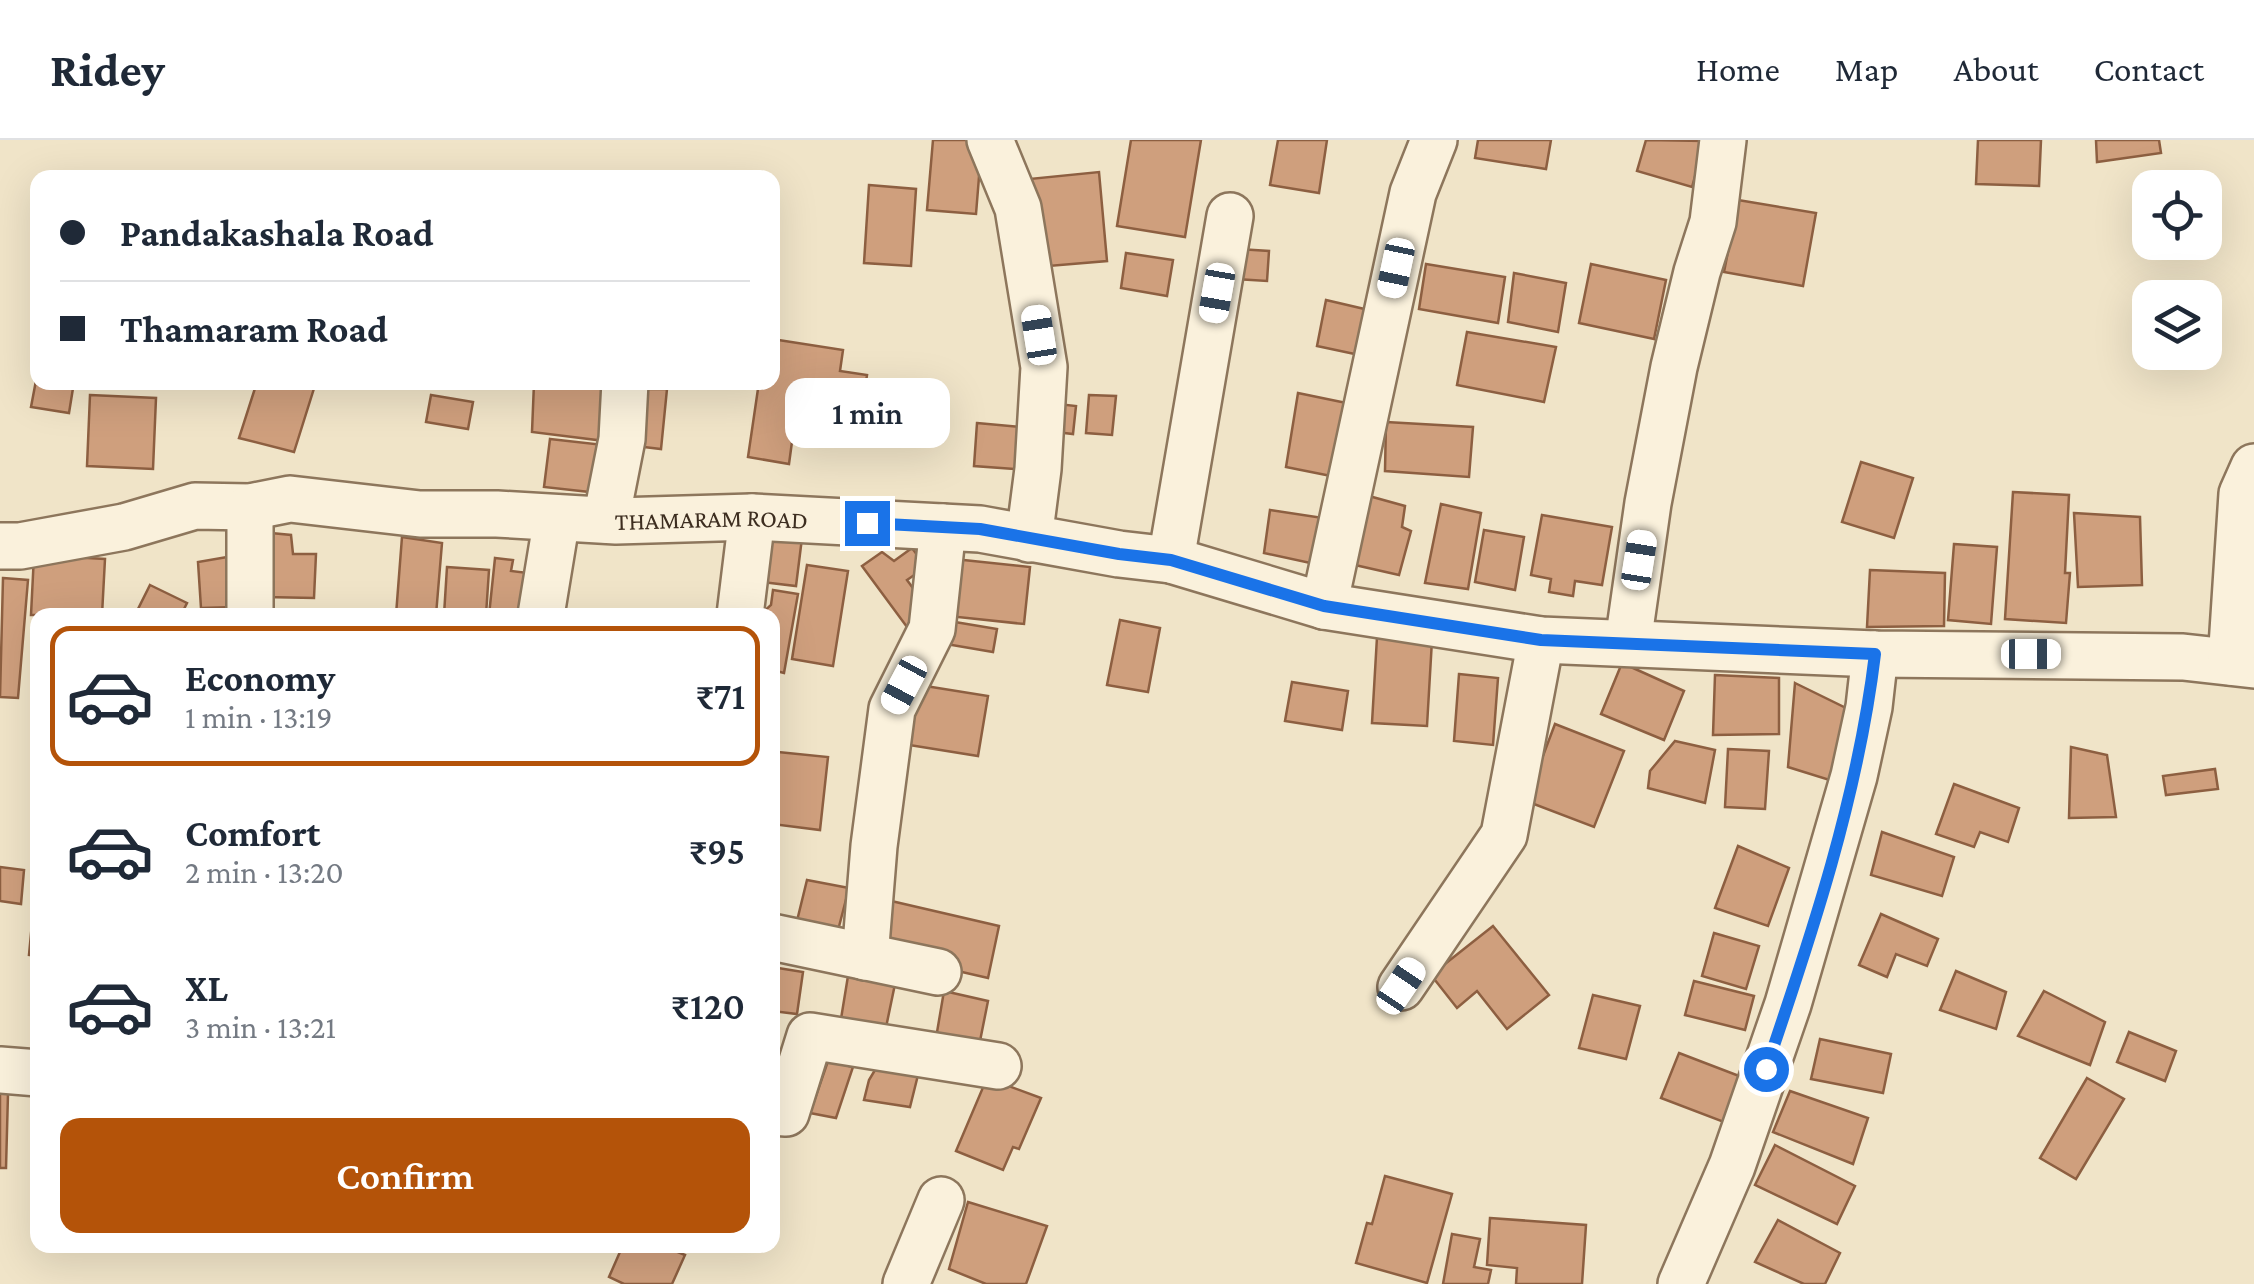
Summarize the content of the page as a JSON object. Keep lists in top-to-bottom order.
{
  "streets": {
    "street": ["THAMARAM ROAD"]
  },
  "page": {
    "header": "Ridey",
    "nav": [
      "Home",
      "Map",
      "About",
      "Contact"
    ],
    "banner": ["Pandakashala Road", "Thamaram Road"],
    "bubble": "1 min",
    "list": [
      {
        "name": "Economy",
        "note": "1 min · 13:19",
        "value": "₹71"
      },
      {
        "name": "Comfort",
        "note": "2 min · 13:20",
        "value": "₹95"
      },
      {
        "name": "XL",
        "note": "3 min · 13:21",
        "value": "₹120"
      }
    ],
    "buttons": "Confirm"
  }
}
